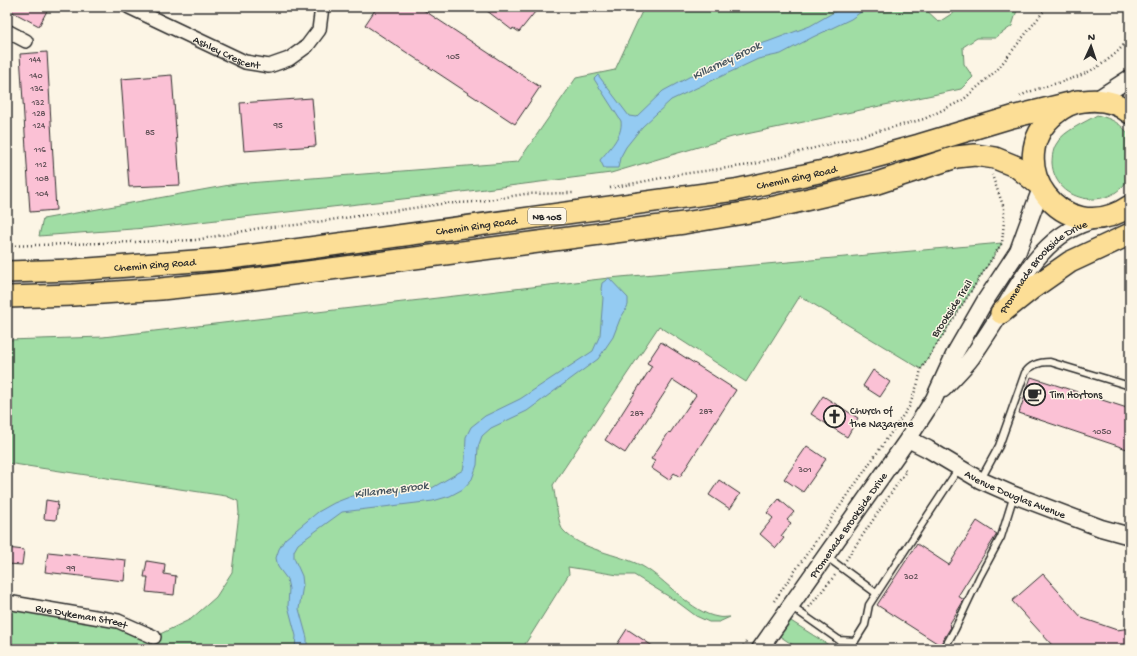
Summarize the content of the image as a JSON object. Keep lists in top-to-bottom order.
{
  "streets": {
    "highway": ["Chemin Ring Road", "NB 105"],
    "street": [
      "Ashley Crescent",
      "Promenade Brookside Drive",
      "Avenue Douglas Avenue",
      "Rue Dykeman Street"
    ],
    "path": ["Brookside Trail"]
  },
  "crossings": [
    ["NB 105", "Promenade Brookside Drive"],
    ["Promenade Brookside Drive", "Avenue Douglas Avenue"]
  ],
  "water": ["Killarney Brook"],
  "places": {
    "cafe": ["Tim Hortons"],
    "church": ["Church of the Nazarene"]
  },
  "house_numbers": [
    "105",
    "144",
    "140",
    "136",
    "132",
    "128",
    "124",
    "95",
    "85",
    "116",
    "112",
    "108",
    "104",
    "287",
    "287",
    "1050",
    "301",
    "99",
    "302"
  ],
  "north": "top"
}
